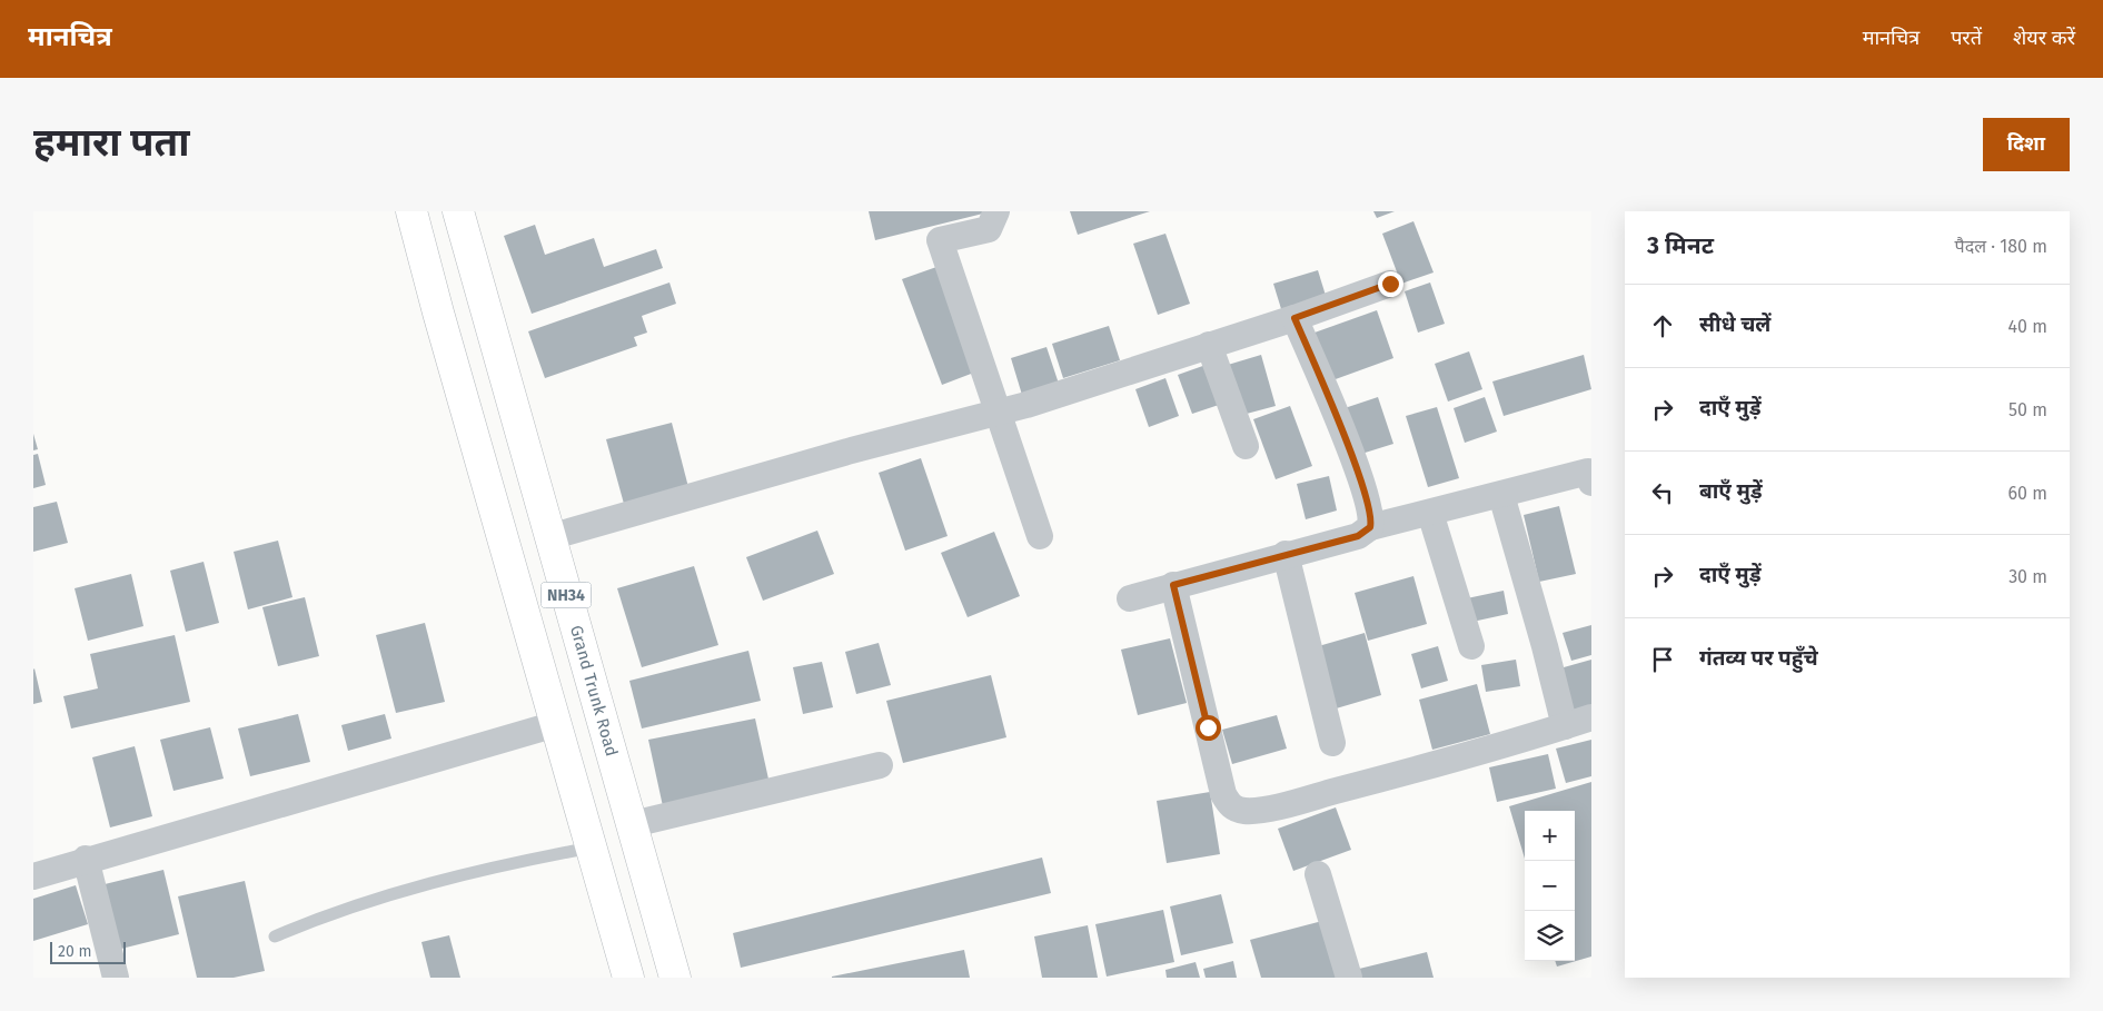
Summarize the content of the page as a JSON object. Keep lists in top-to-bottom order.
{
  "streets": {
    "highway": ["NH34", "Grand Trunk Road"]
  },
  "scale_bar": "20 m",
  "page": {
    "header": "मानचित्र",
    "nav": ["मानचित्र", "परतें", "शेयर करें"],
    "buttons": "दिशा",
    "title": "हमारा पता",
    "heading": ["3 मिनट", "पैदल · 180 m"],
    "list": [
      ["सीधे चलें", "40 m"],
      ["दाएँ मुड़ें", "50 m"],
      ["बाएँ मुड़ें", "60 m"],
      ["दाएँ मुड़ें", "30 m"],
      "गंतव्य पर पहुँचे"
    ],
    "map_buttons": ["+", "−"],
    "scale": "20 m"
  }
}
